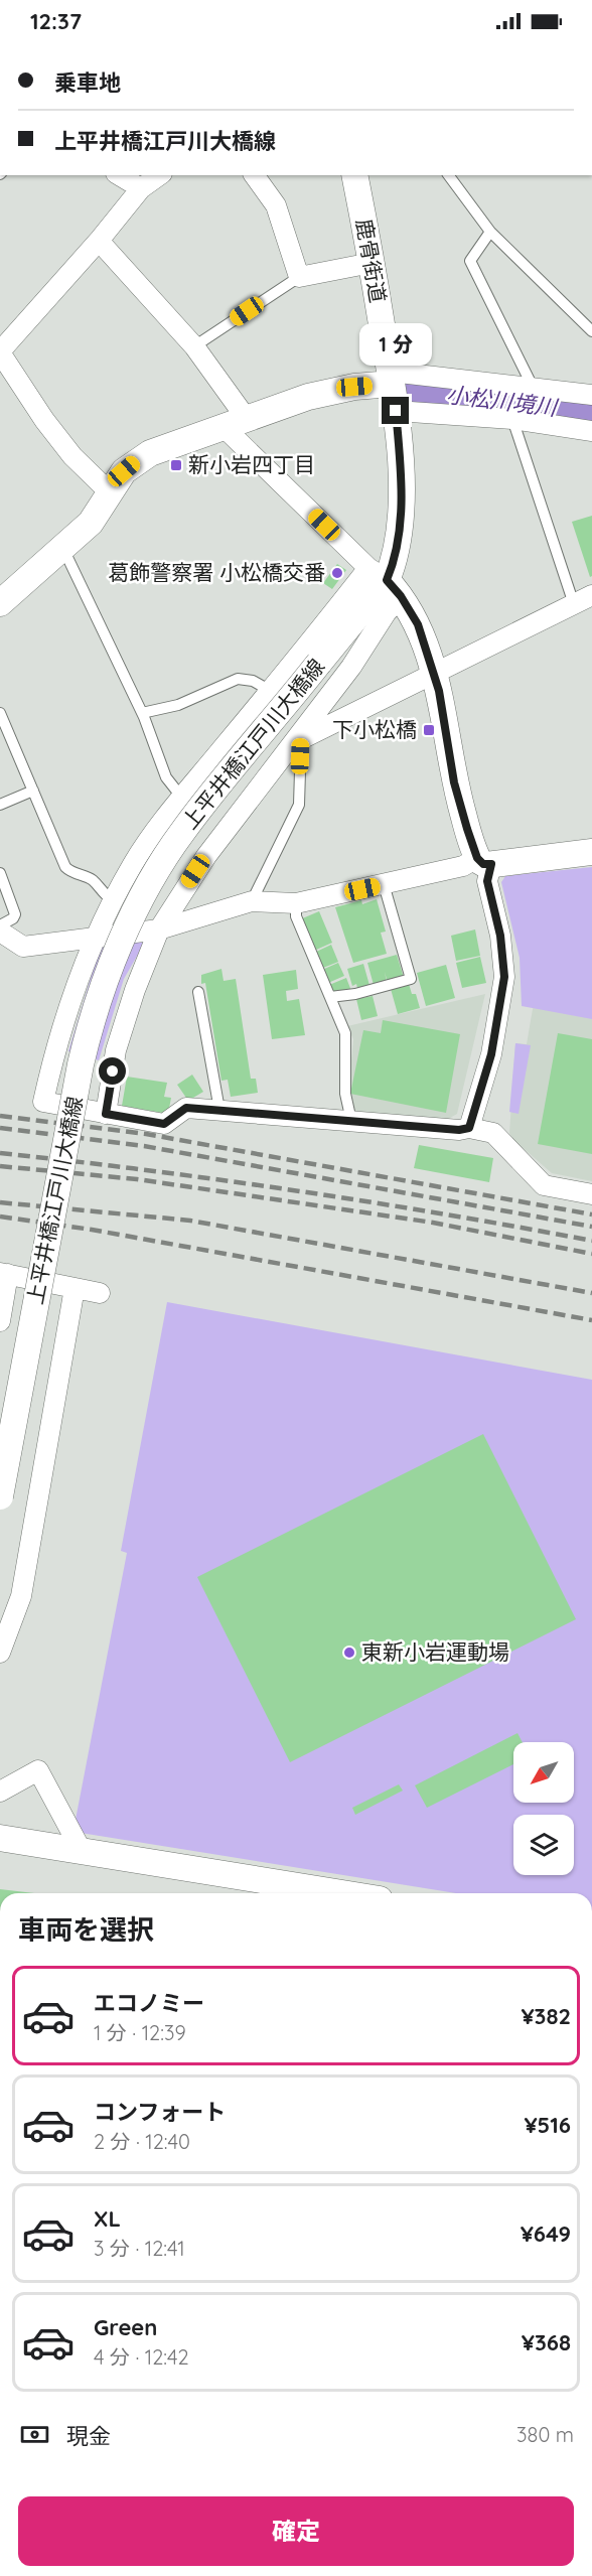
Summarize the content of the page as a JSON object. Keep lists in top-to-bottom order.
{
  "streets": {
    "street": ["鹿骨街道", "上平井橋江戸川大橋線"]
  },
  "crossings": [
    ["鹿骨街道", "上平井橋江戸川大橋線"]
  ],
  "water": ["小松川境川"],
  "places": {
    "transit": ["新小岩四丁目", "下小松橋"],
    "other": ["葛飾警察署 小松橋交番", "東新小岩運動場"]
  },
  "north": "bottom left",
  "page": {
    "status": "12:37",
    "banner": ["乗車地", "上平井橋江戸川大橋線"],
    "bubble": "1 分",
    "heading": "車両を選択",
    "list": [
      {
        "name": "エコノミー",
        "note": "1 分 · 12:39",
        "value": "¥382"
      },
      {
        "name": "コンフォート",
        "note": "2 分 · 12:40",
        "value": "¥516"
      },
      {
        "name": "XL",
        "note": "3 分 · 12:41",
        "value": "¥649"
      },
      {
        "name": "Green",
        "note": "4 分 · 12:42",
        "value": "¥368"
      }
    ],
    "pay": ["現金", "380 m"],
    "buttons": "確定"
  }
}
